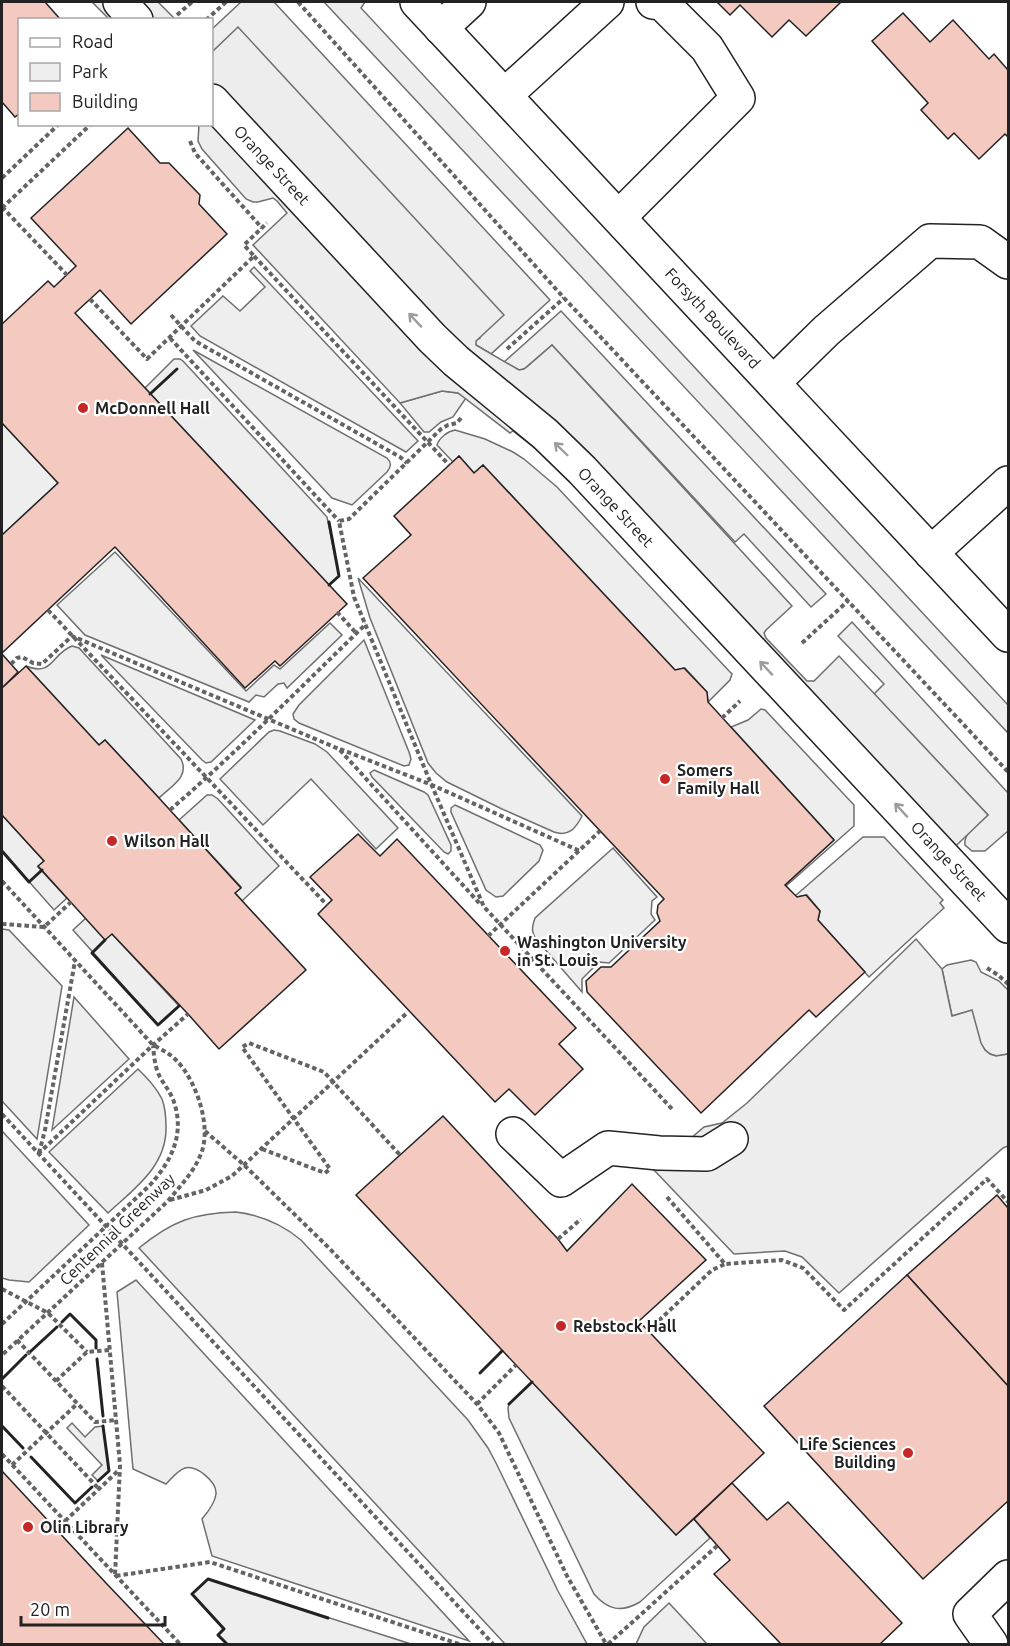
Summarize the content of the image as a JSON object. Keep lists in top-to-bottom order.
{
  "streets": {
    "main road": ["Orange Street", "Forsyth Boulevard"],
    "path": ["Centennial Greenway"]
  },
  "one_way": ["Orange Street"],
  "places": [
    "McDonnell Hall",
    "Somers Family Hall",
    "Wilson Hall",
    "Washington University in St. Louis",
    "Rebstock Hall",
    "Life Sciences Building",
    "Olin Library"
  ],
  "legend": ["Road", "Park", "Building"],
  "scale_bar": "20 m"
}
